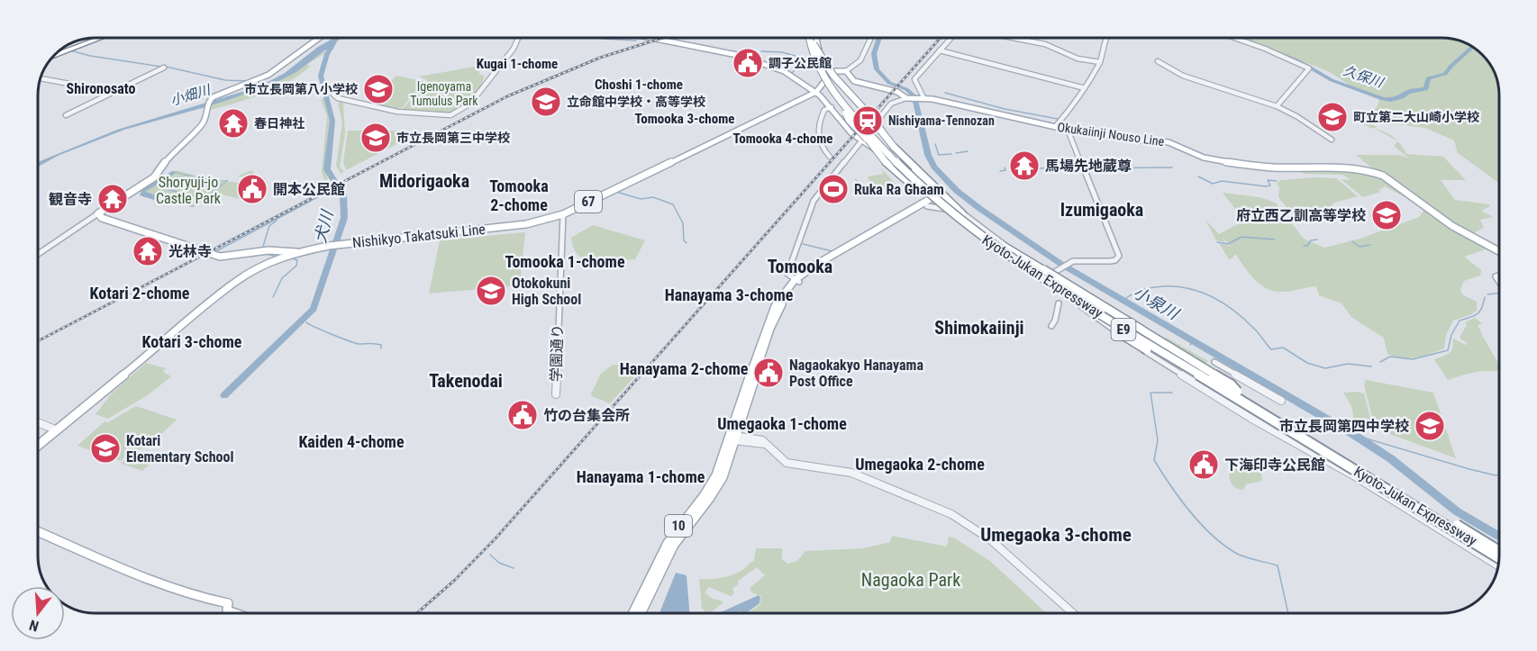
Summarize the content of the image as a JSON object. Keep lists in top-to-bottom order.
{
  "streets": {
    "highway": ["Kyoto-Jukan Expressway", "E9"],
    "main road": [
      "Okukaiinji Nouso Line",
      "67",
      "Nishikyo Takatsuki Line",
      "10"
    ],
    "street": ["学園通り"]
  },
  "crossings": [
    ["Nishikyo Takatsuki Line", "学園通り"]
  ],
  "districts": [
    "Kugai 1-chome",
    "Choshi 1-chome",
    "Shironosato",
    "Tomooka 3-chome",
    "Tomooka 4-chome",
    "Midorigaoka",
    "Tomooka 2-chome",
    "Izumigaoka",
    "Tomooka 1-chome",
    "Tomooka",
    "Kotari 2-chome",
    "Hanayama 3-chome",
    "Shimokaiinji",
    "Kotari 3-chome",
    "Hanayama 2-chome",
    "Takenodai",
    "Umegaoka 1-chome",
    "Kaiden 4-chome",
    "Umegaoka 2-chome",
    "Hanayama 1-chome",
    "Umegaoka 3-chome"
  ],
  "water": [
    "久保川",
    "小畑川",
    "犬川",
    "小泉川"
  ],
  "parks": ["Igenoyama Tumulus Park", "Shoryuji-jo Castle Park", "Nagaoka Park"],
  "places": {
    "public building": [
      "調子公民館",
      "開本公民館",
      "Nagaokakyo Hanayama Post Office",
      "竹の台集会所",
      "下海印寺公民館"
    ],
    "school or university": [
      "市立長岡第八小学校",
      "立命館中学校・高等学校",
      "町立第二大山崎小学校",
      "市立長岡第三中学校",
      "府立西乙訓高等学校",
      "Otokokuni High School",
      "市立長岡第四中学校",
      "Kotari Elementary School"
    ],
    "station": ["Nishiyama-Tennozan"],
    "temple": [
      "春日神社",
      "馬場先地蔵尊",
      "観音寺",
      "光林寺"
    ],
    "sports": ["Ruka Ra Ghaam"]
  },
  "north": "bottom"
}
